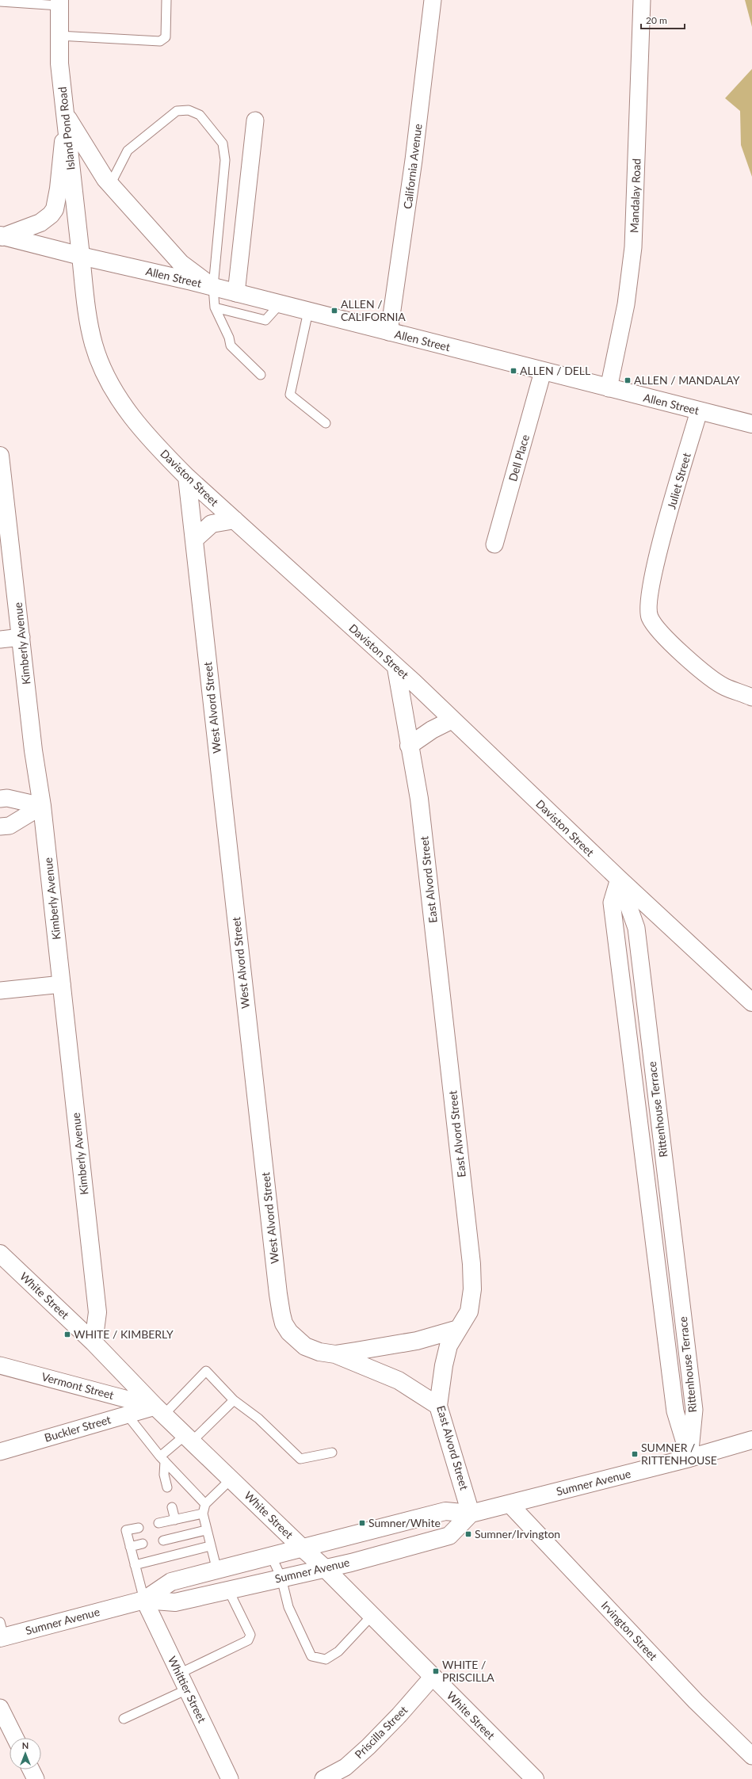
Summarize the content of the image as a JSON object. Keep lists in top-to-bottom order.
{
  "streets": {
    "main road": [
      "Island Pond Road",
      "Allen Street",
      "Daviston Street",
      "Kimberly Avenue",
      "West Alvord Street",
      "East Alvord Street",
      "White Street",
      "Sumner Avenue"
    ],
    "street": [
      "California Avenue",
      "Mandalay Road",
      "Dell Place",
      "Juliet Street",
      "Rittenhouse Terrace",
      "Vermont Street",
      "Buckler Street",
      "Irvington Street",
      "Whittier Street",
      "Priscilla Street"
    ]
  },
  "crossings": [
    ["Island Pond Road", "Allen Street"],
    ["Island Pond Road", "Daviston Street"],
    ["California Avenue", "Allen Street"],
    ["Mandalay Road", "Allen Street"],
    ["Allen Street", "Dell Place"],
    ["Allen Street", "Daviston Street"],
    ["Allen Street", "Juliet Street"],
    ["Daviston Street", "West Alvord Street"],
    ["Daviston Street", "East Alvord Street"],
    ["Daviston Street", "Rittenhouse Terrace"],
    ["Kimberly Avenue", "White Street"],
    ["West Alvord Street", "East Alvord Street"],
    ["East Alvord Street", "Sumner Avenue"],
    ["Rittenhouse Terrace", "Sumner Avenue"],
    ["White Street", "Vermont Street"],
    ["White Street", "Buckler Street"],
    ["White Street", "Sumner Avenue"],
    ["White Street", "Priscilla Street"],
    ["Vermont Street", "Buckler Street"],
    ["Sumner Avenue", "Irvington Street"],
    ["Sumner Avenue", "Whittier Street"]
  ],
  "places": {
    "transit": [
      "ALLEN / CALIFORNIA",
      "ALLEN / DELL",
      "ALLEN / MANDALAY",
      "WHITE / KIMBERLY",
      "SUMNER / RITTENHOUSE",
      "Sumner/White",
      "Sumner/Irvington",
      "WHITE / PRISCILLA"
    ]
  },
  "scale_bar": "20 m",
  "north": "top"
}
